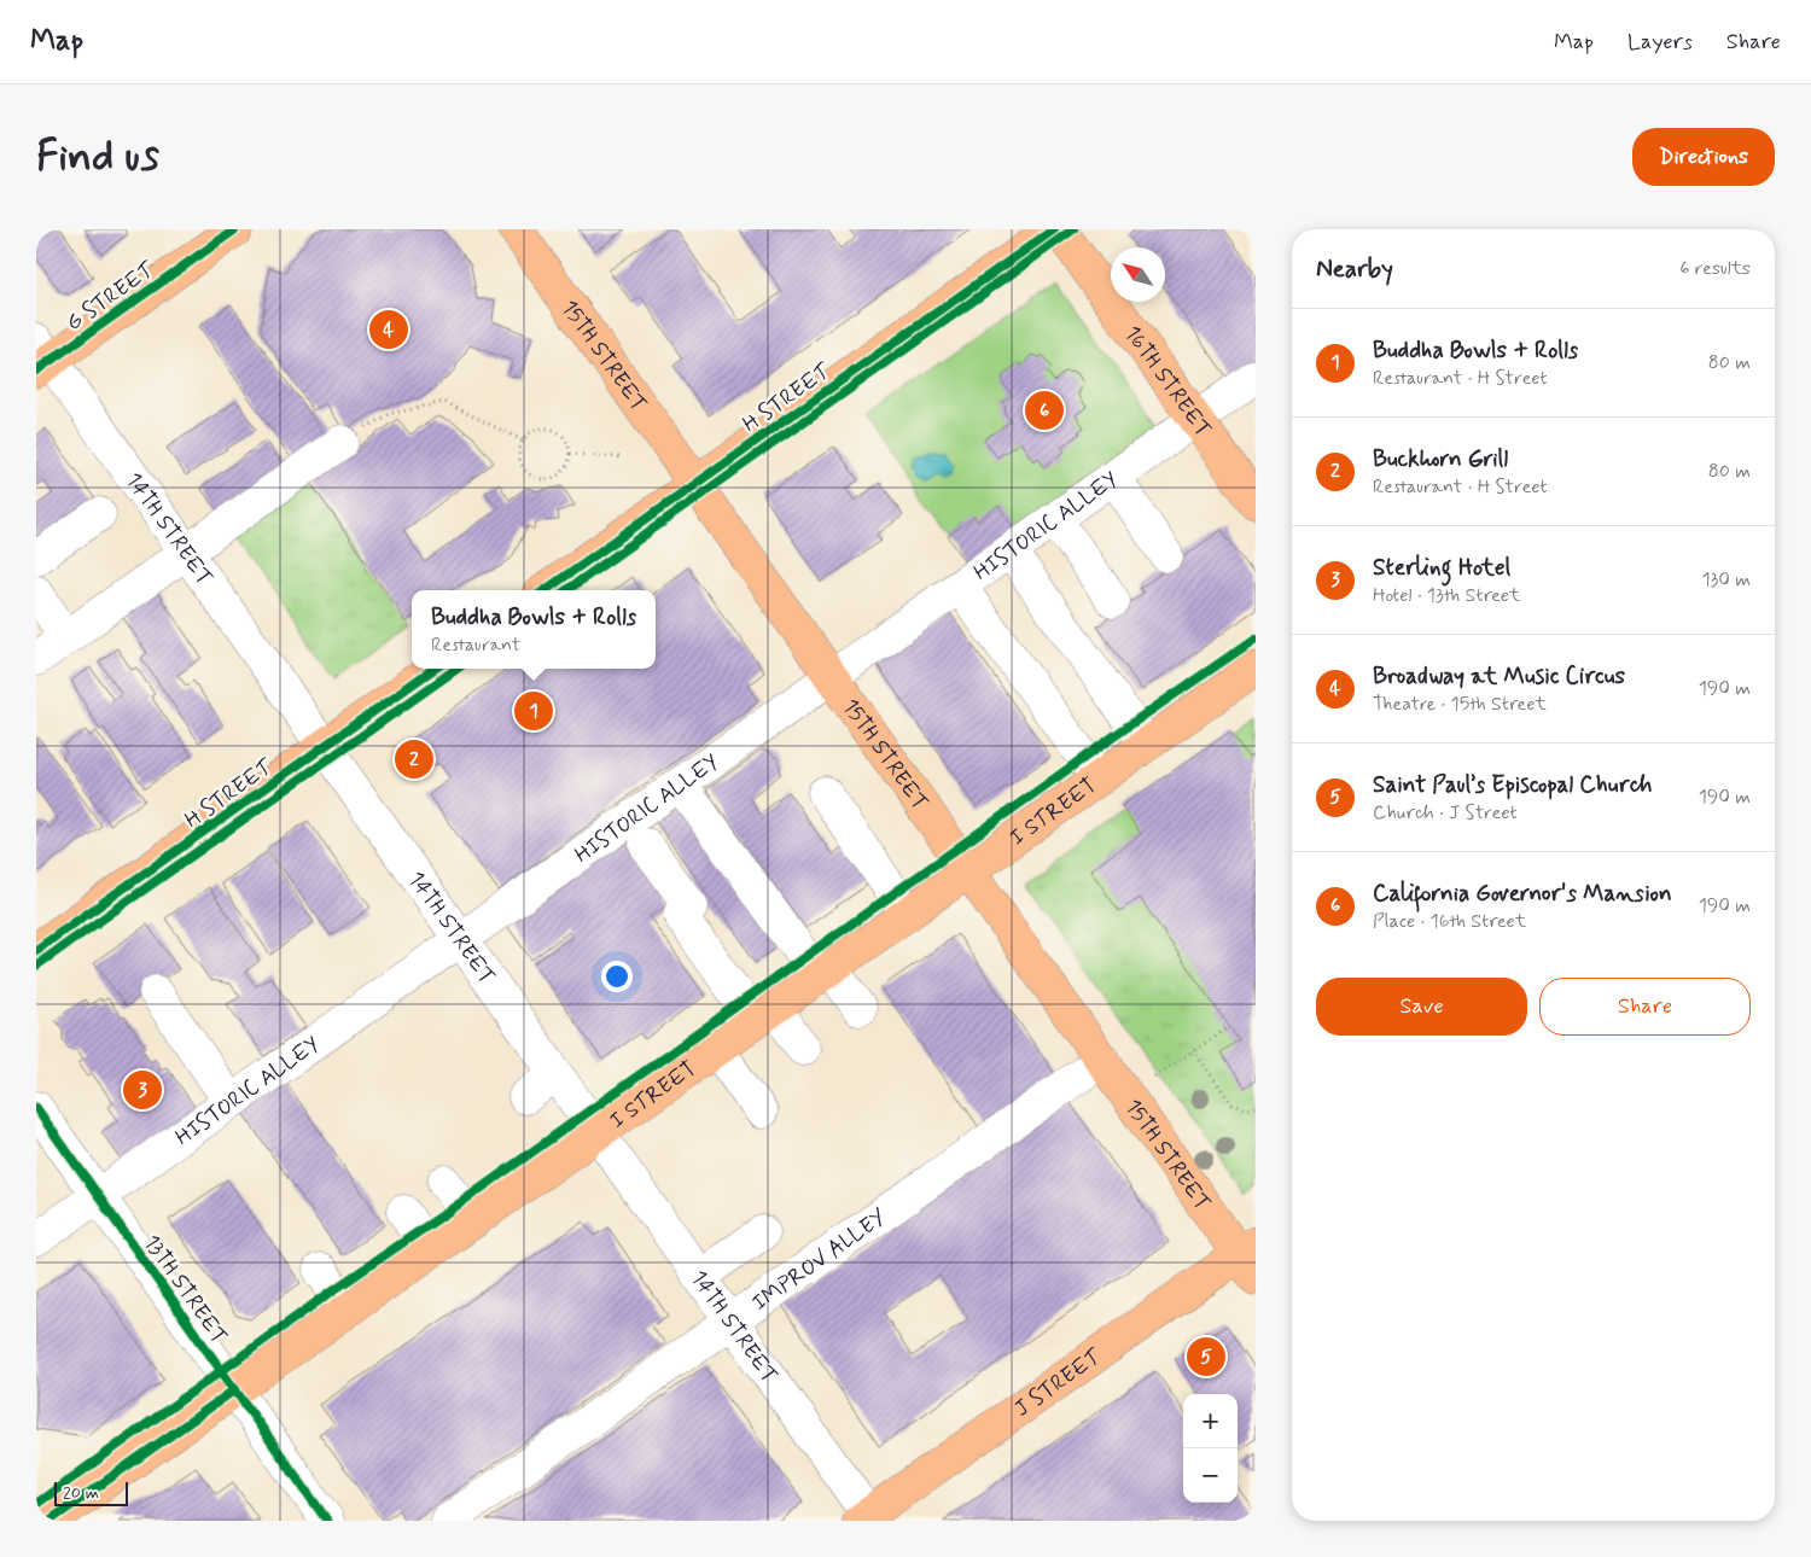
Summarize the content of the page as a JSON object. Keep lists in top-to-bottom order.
{
  "streets": {
    "main road": [
      "G STREET",
      "15TH STREET",
      "16TH STREET",
      "H STREET",
      "I STREET",
      "J STREET"
    ],
    "street": [
      "HISTORIC ALLEY",
      "14TH STREET",
      "IMPROV ALLEY",
      "13TH STREET"
    ]
  },
  "crossings": [
    ["G STREET", "14TH STREET"],
    ["15TH STREET", "H STREET"],
    ["15TH STREET", "HISTORIC ALLEY"],
    ["15TH STREET", "I STREET"],
    ["15TH STREET", "IMPROV ALLEY"],
    ["15TH STREET", "J STREET"],
    ["16TH STREET", "HISTORIC ALLEY"],
    ["H STREET", "14TH STREET"],
    ["HISTORIC ALLEY", "14TH STREET"],
    ["HISTORIC ALLEY", "13TH STREET"],
    ["14TH STREET", "I STREET"],
    ["14TH STREET", "IMPROV ALLEY"],
    ["14TH STREET", "J STREET"],
    ["I STREET", "13TH STREET"]
  ],
  "scale_bar": "20 m",
  "north": "top left",
  "page": {
    "header": "Map",
    "nav": ["Map", "Layers", "Share"],
    "buttons": [
      "Directions",
      ["Save", "Share"]
    ],
    "title": "Find us",
    "heading": ["Nearby", "6 results"],
    "pins": [
      "4",
      "6",
      "1",
      "2",
      "3",
      "5"
    ],
    "list": [
      {
        "mark": "1",
        "name": "Buddha Bowls + Rolls",
        "note": "Restaurant · H Street",
        "value": "80 m"
      },
      {
        "mark": "2",
        "name": "Buckhorn Grill",
        "note": "Restaurant · H Street",
        "value": "80 m"
      },
      {
        "mark": "3",
        "name": "Sterling Hotel",
        "note": "Hotel · 13th Street",
        "value": "130 m"
      },
      {
        "mark": "4",
        "name": "Broadway at Music Circus",
        "note": "Theatre · 15th Street",
        "value": "190 m"
      },
      {
        "mark": "5",
        "name": "Saint Paul’s Episcopal Church",
        "note": "Church · J Street",
        "value": "190 m"
      },
      {
        "mark": "6",
        "name": "California Governor's Mansion",
        "note": "Place · 16th Street",
        "value": "190 m"
      }
    ],
    "popup": ["Buddha Bowls + Rolls", "Restaurant"],
    "map_buttons": ["+", "−"],
    "scale": "20 m"
  }
}
